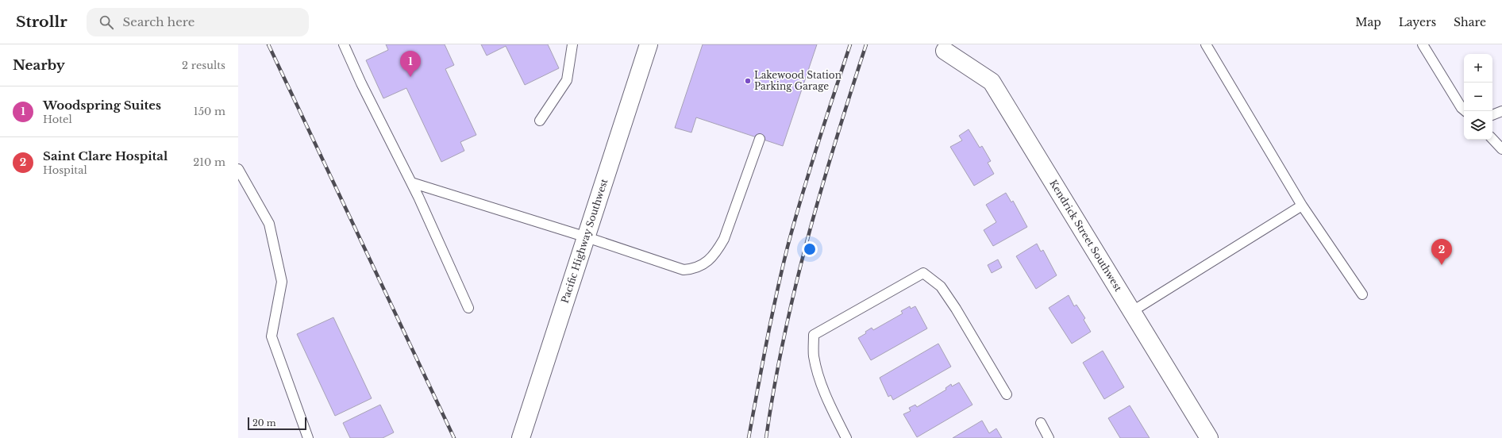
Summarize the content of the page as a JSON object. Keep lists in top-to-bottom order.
{
  "streets": {
    "street": ["Kendrick Street Southwest", "Pacific Highway Southwest"]
  },
  "places": ["Lakewood Station Parking Garage"],
  "scale_bar": "20 m",
  "page": {
    "header": "Strollr",
    "search": "Search here",
    "nav": ["Map", "Layers", "Share"],
    "heading": ["Nearby", "2 results"],
    "pins": ["1", "2"],
    "map_buttons": ["+", "−"],
    "list": [
      {
        "mark": "1",
        "name": "Woodspring Suites",
        "note": "Hotel",
        "value": "150 m"
      },
      {
        "mark": "2",
        "name": "Saint Clare Hospital",
        "note": "Hospital",
        "value": "210 m"
      }
    ],
    "scale": "20 m"
  }
}
